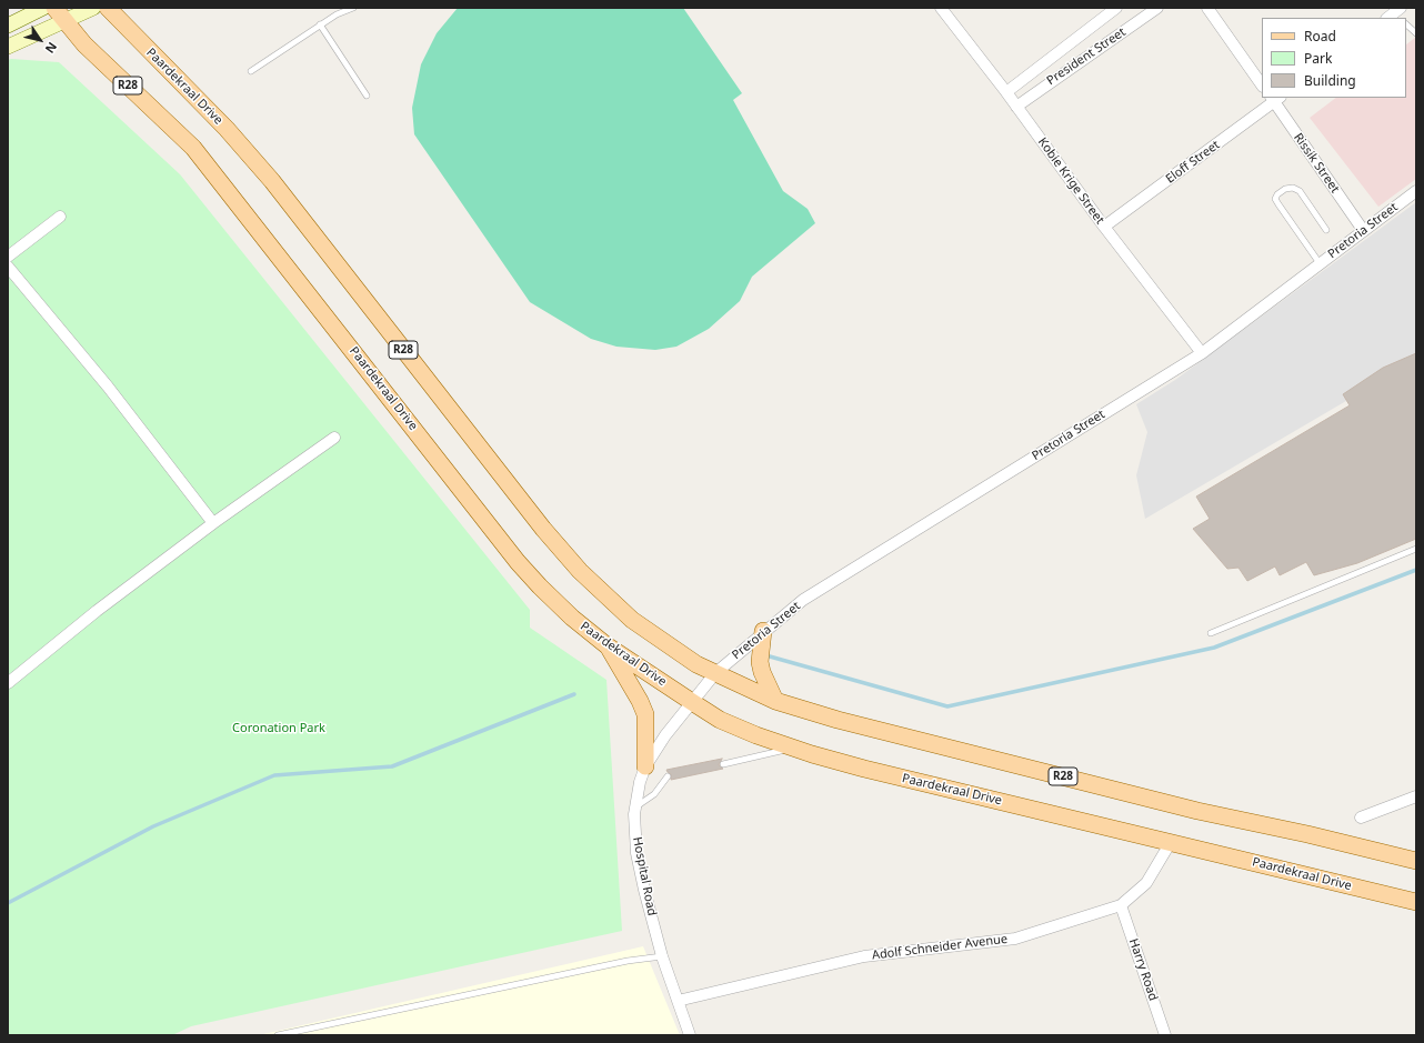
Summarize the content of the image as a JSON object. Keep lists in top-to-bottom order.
{
  "streets": {
    "main road": ["R28", "Paardekraal Drive"],
    "street": [
      "President Street",
      "Eloff Street",
      "Rissik Street",
      "Kobie Krige Street",
      "Pretoria Street",
      "Hospital Road",
      "Adolf Schneider Avenue",
      "Harry Road"
    ]
  },
  "crossings": [
    ["President Street", "Kobie Krige Street"],
    ["Paardekraal Drive", "Pretoria Street"],
    ["Paardekraal Drive", "Hospital Road"],
    ["Paardekraal Drive", "Adolf Schneider Avenue"],
    ["Eloff Street", "Rissik Street"],
    ["Eloff Street", "Kobie Krige Street"],
    ["Rissik Street", "Pretoria Street"],
    ["Kobie Krige Street", "Pretoria Street"],
    ["Pretoria Street", "Hospital Road"],
    ["Hospital Road", "Adolf Schneider Avenue"],
    ["Adolf Schneider Avenue", "Harry Road"]
  ],
  "parks": ["Coronation Park"],
  "legend": ["Road", "Park", "Building"],
  "north": "bottom right"
}
